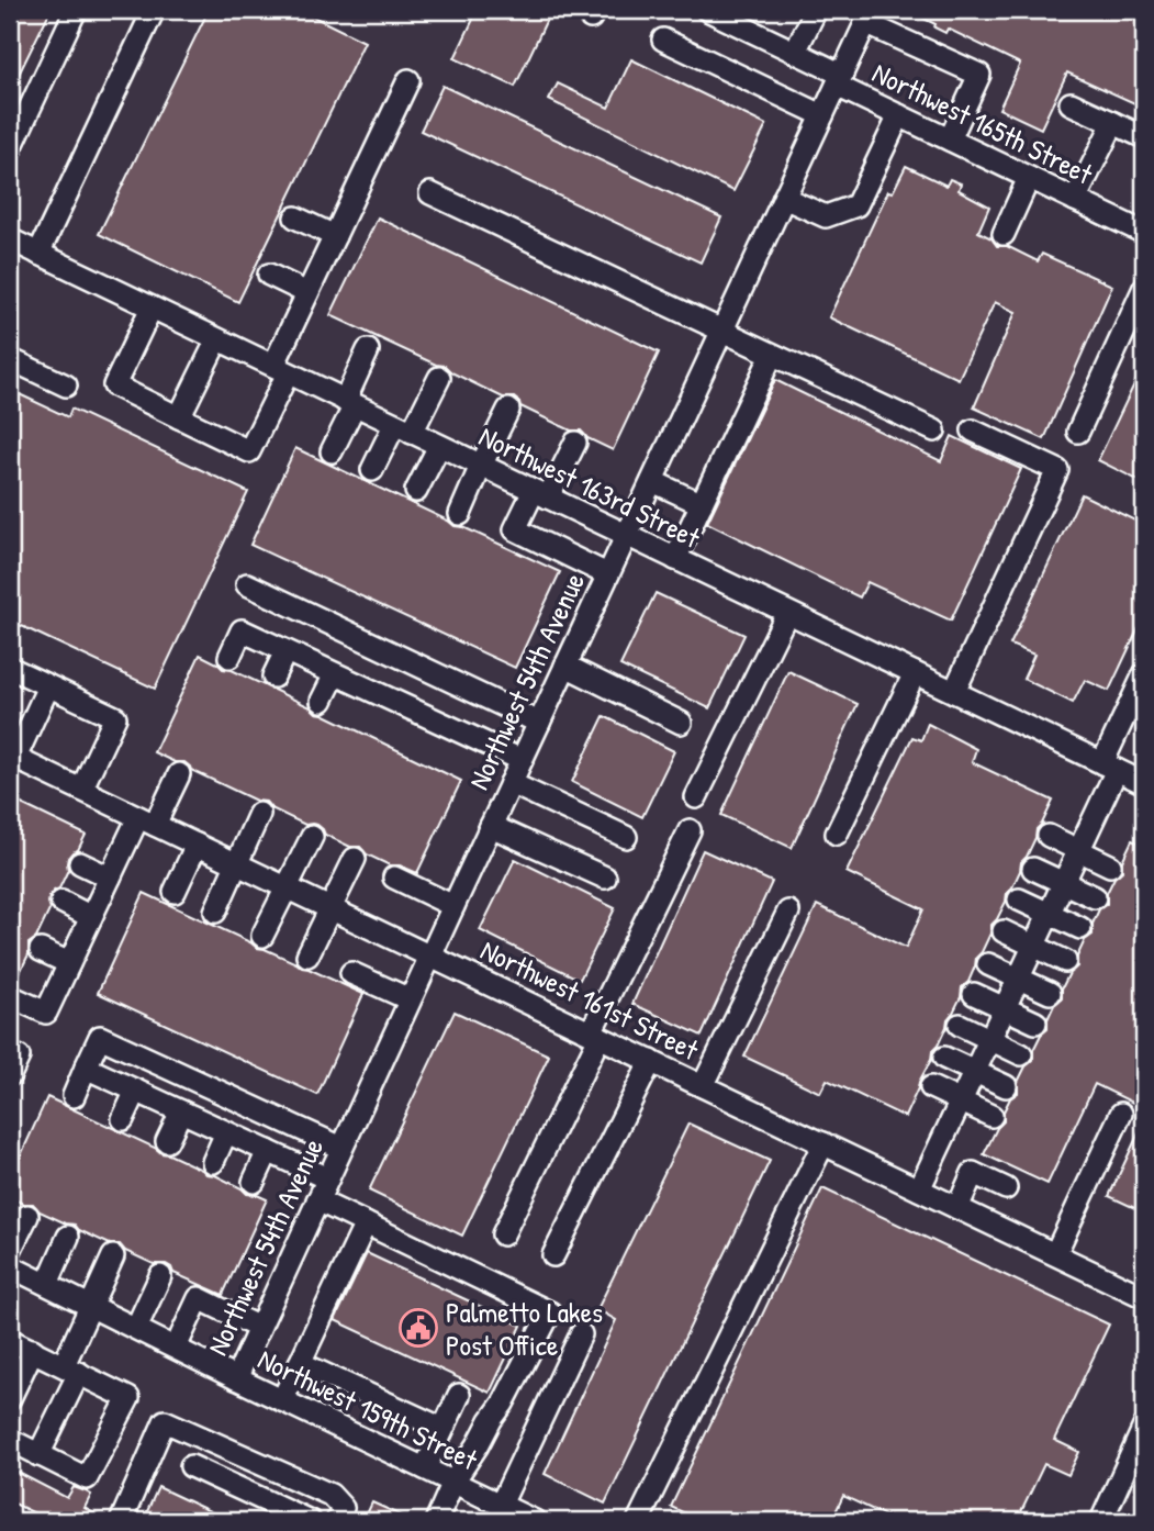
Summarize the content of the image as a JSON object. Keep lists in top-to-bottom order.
{
  "streets": {
    "street": [
      "Northwest 165th Street",
      "Northwest 163rd Street",
      "Northwest 54th Avenue",
      "Northwest 161st Street",
      "Northwest 159th Street"
    ]
  },
  "crossings": [
    ["Northwest 165th Street", "Northwest 54th Avenue"],
    ["Northwest 163rd Street", "Northwest 54th Avenue"],
    ["Northwest 54th Avenue", "Northwest 161st Street"],
    ["Northwest 54th Avenue", "Northwest 159th Street"]
  ],
  "places": {
    "public building": ["Palmetto Lakes Post Office"]
  }
}
